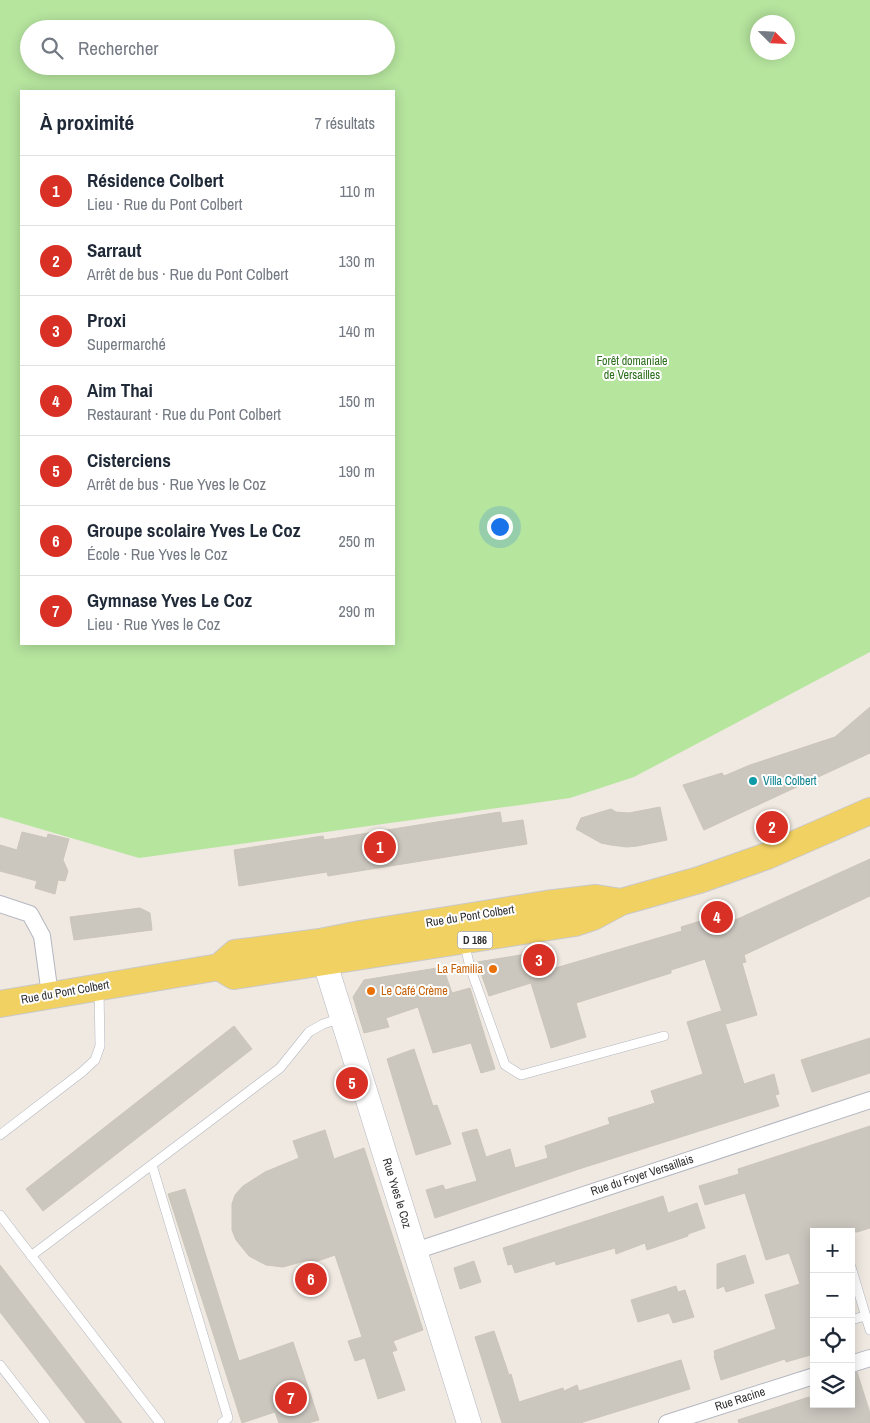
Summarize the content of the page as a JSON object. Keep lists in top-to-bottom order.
{
  "streets": {
    "main road": ["Rue du Pont Colbert", "D 186", "Rue Yves le Coz"],
    "street": ["Rue du Foyer Versaillais", "Rue Racine"]
  },
  "crossings": [
    ["Rue du Pont Colbert", "Rue Yves le Coz"],
    ["Rue du Foyer Versaillais", "Rue Yves le Coz"]
  ],
  "parks": ["Forêt domaniale de Versailles"],
  "places": ["Villa Colbert", "La Familia", "Le Café Crème"],
  "north": "bottom right",
  "page": {
    "search": "Rechercher",
    "heading": ["À proximité", "7 résultats"],
    "list": [
      {
        "mark": "1",
        "name": "Résidence Colbert",
        "note": "Lieu · Rue du Pont Colbert",
        "value": "110 m"
      },
      {
        "mark": "2",
        "name": "Sarraut",
        "note": "Arrêt de bus · Rue du Pont Colbert",
        "value": "130 m"
      },
      {
        "mark": "3",
        "name": "Proxi",
        "note": "Supermarché",
        "value": "140 m"
      },
      {
        "mark": "4",
        "name": "Aim Thai",
        "note": "Restaurant · Rue du Pont Colbert",
        "value": "150 m"
      },
      {
        "mark": "5",
        "name": "Cisterciens",
        "note": "Arrêt de bus · Rue Yves le Coz",
        "value": "190 m"
      },
      {
        "mark": "6",
        "name": "Groupe scolaire Yves Le Coz",
        "note": "École · Rue Yves le Coz",
        "value": "250 m"
      },
      {
        "mark": "7",
        "name": "Gymnase Yves Le Coz",
        "note": "Lieu · Rue Yves le Coz",
        "value": "290 m"
      }
    ],
    "pins": [
      "2",
      "1",
      "4",
      "3",
      "5",
      "6",
      "7"
    ],
    "map_buttons": ["+", "−"]
  }
}
